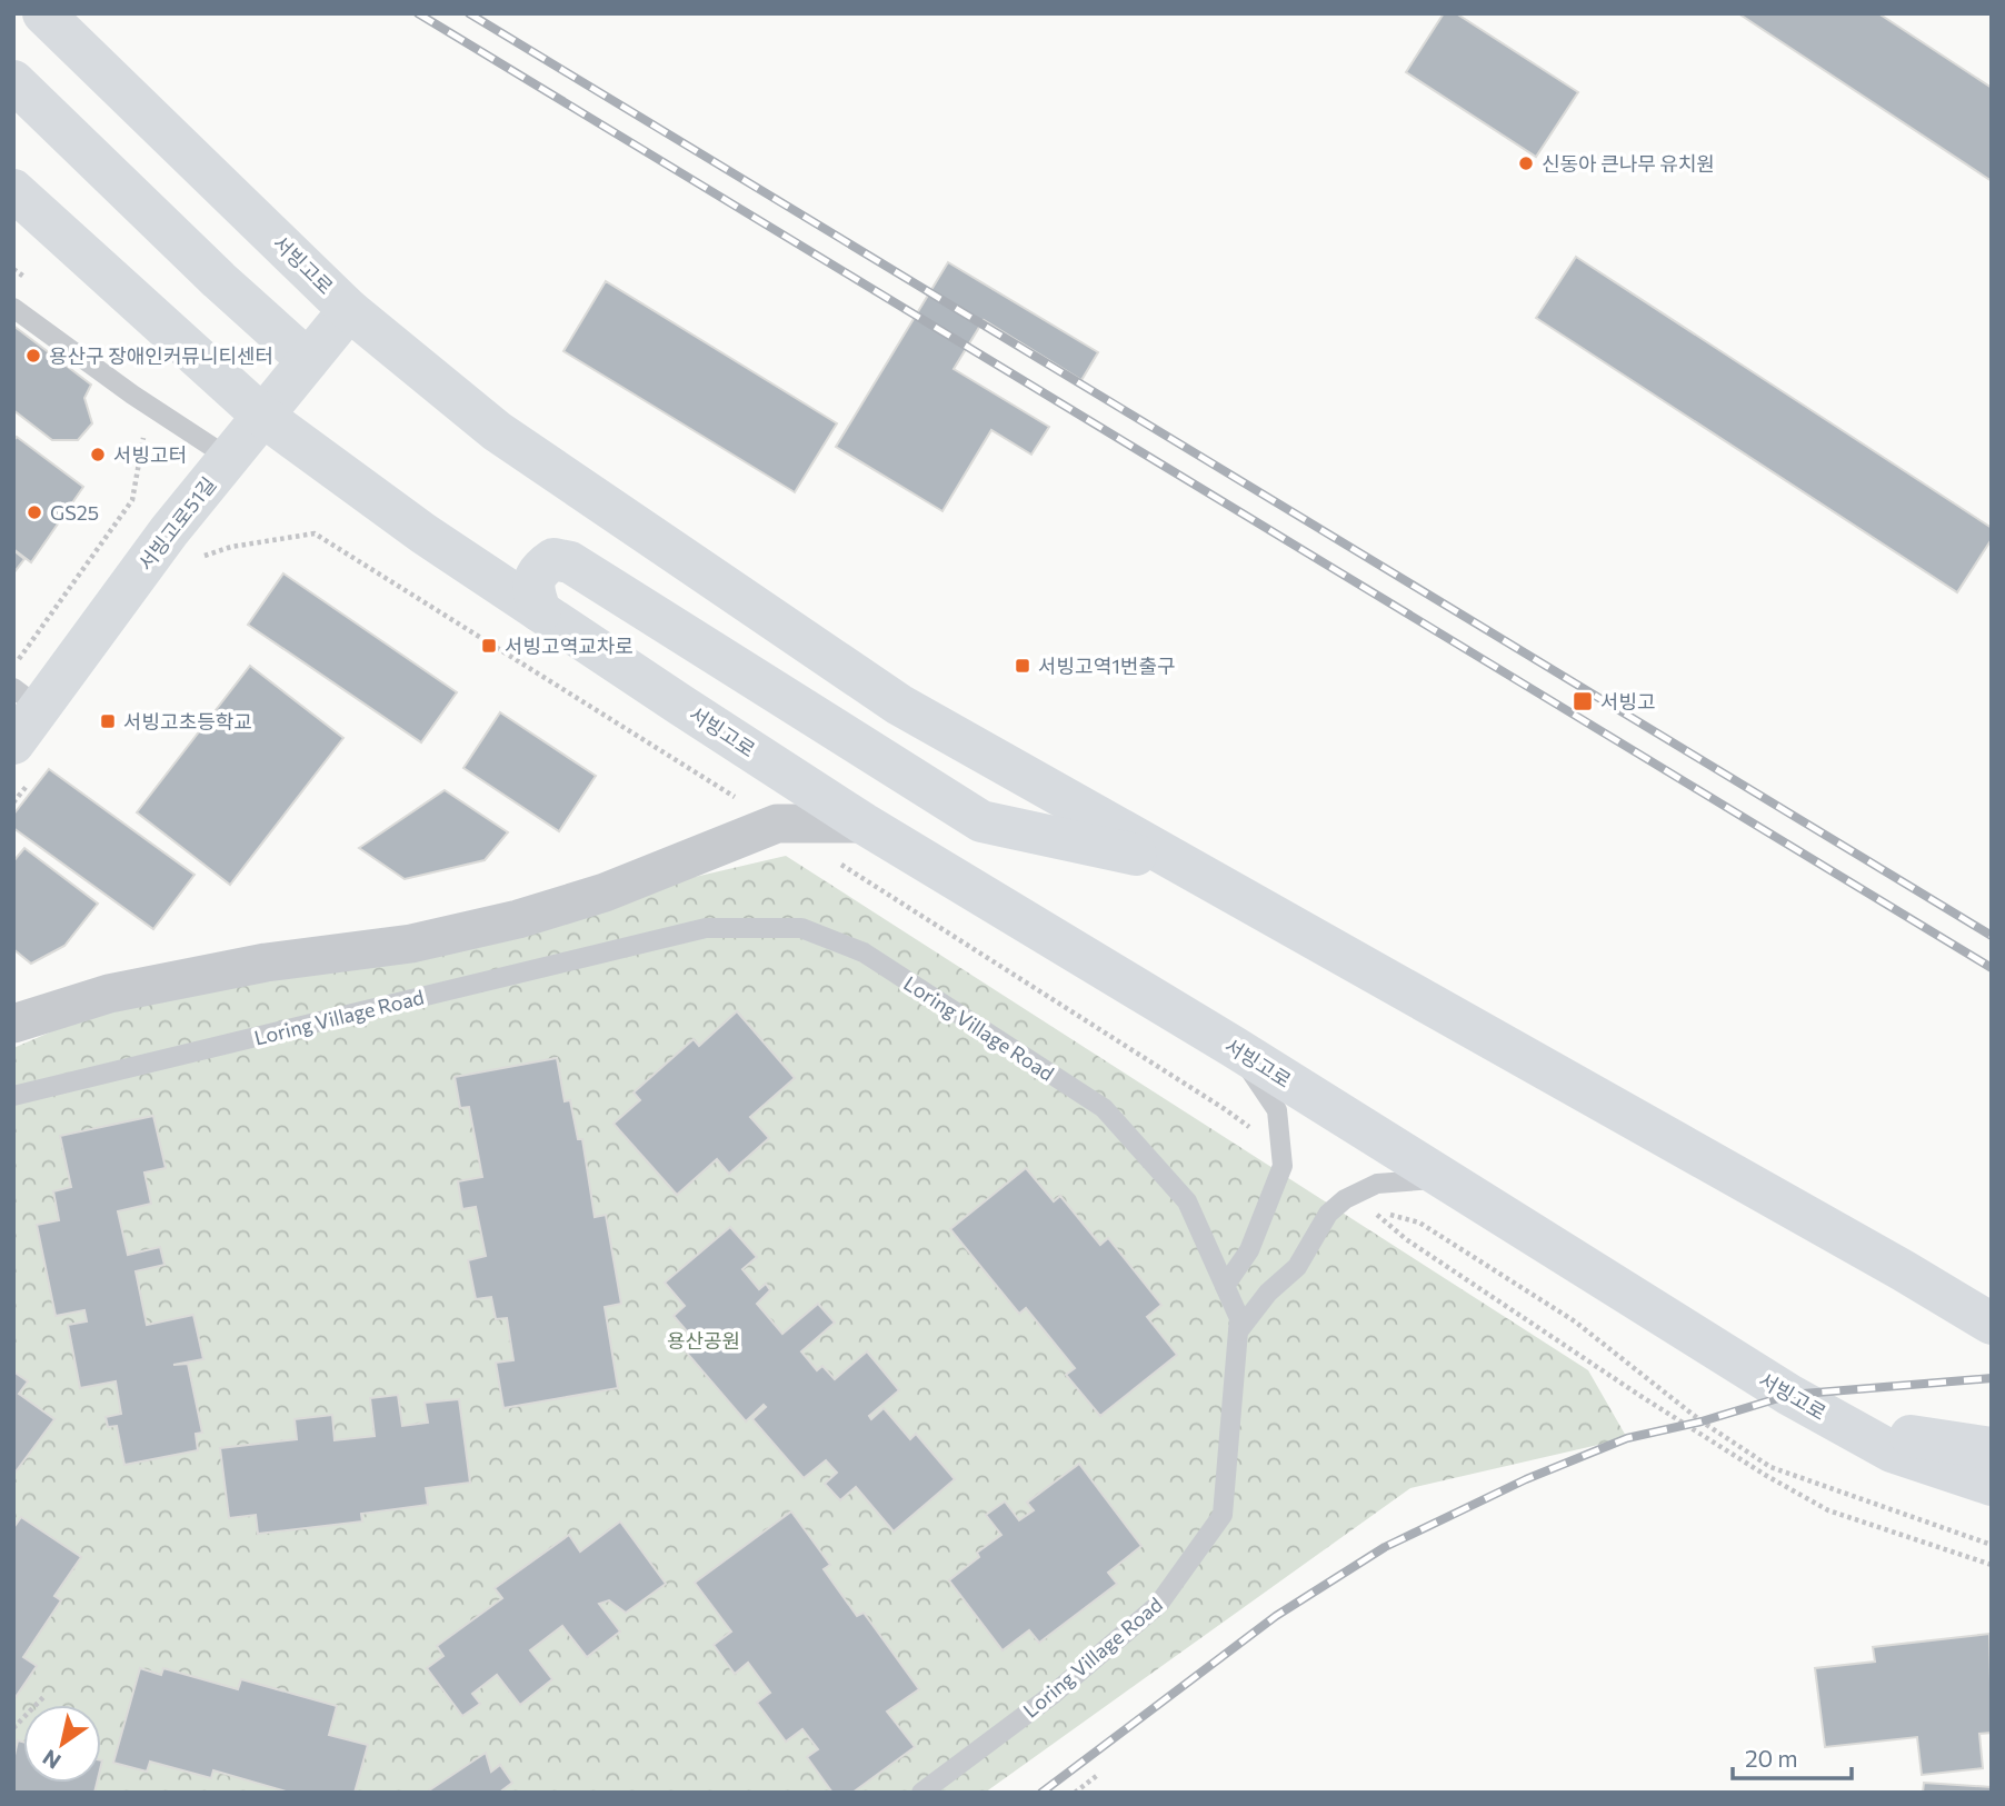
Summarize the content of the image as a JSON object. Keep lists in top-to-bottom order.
{
  "streets": {
    "main road": ["서빙고로", "서빙고로51길"],
    "lane": ["Loring Village Road"]
  },
  "crossings": [
    ["서빙고로", "서빙고로51길"]
  ],
  "parks": ["용산공원"],
  "places": {
    "other": [
      "신동아 큰나무 유치원",
      "용산구 장애인커뮤니티센터",
      "서빙고터",
      "GS25"
    ],
    "transit": [
      "서빙고역교차로",
      "서빙고역1번출구",
      "서빙고",
      "서빙고초등학교"
    ]
  },
  "scale_bar": "20 m",
  "north": "bottom left"
}
